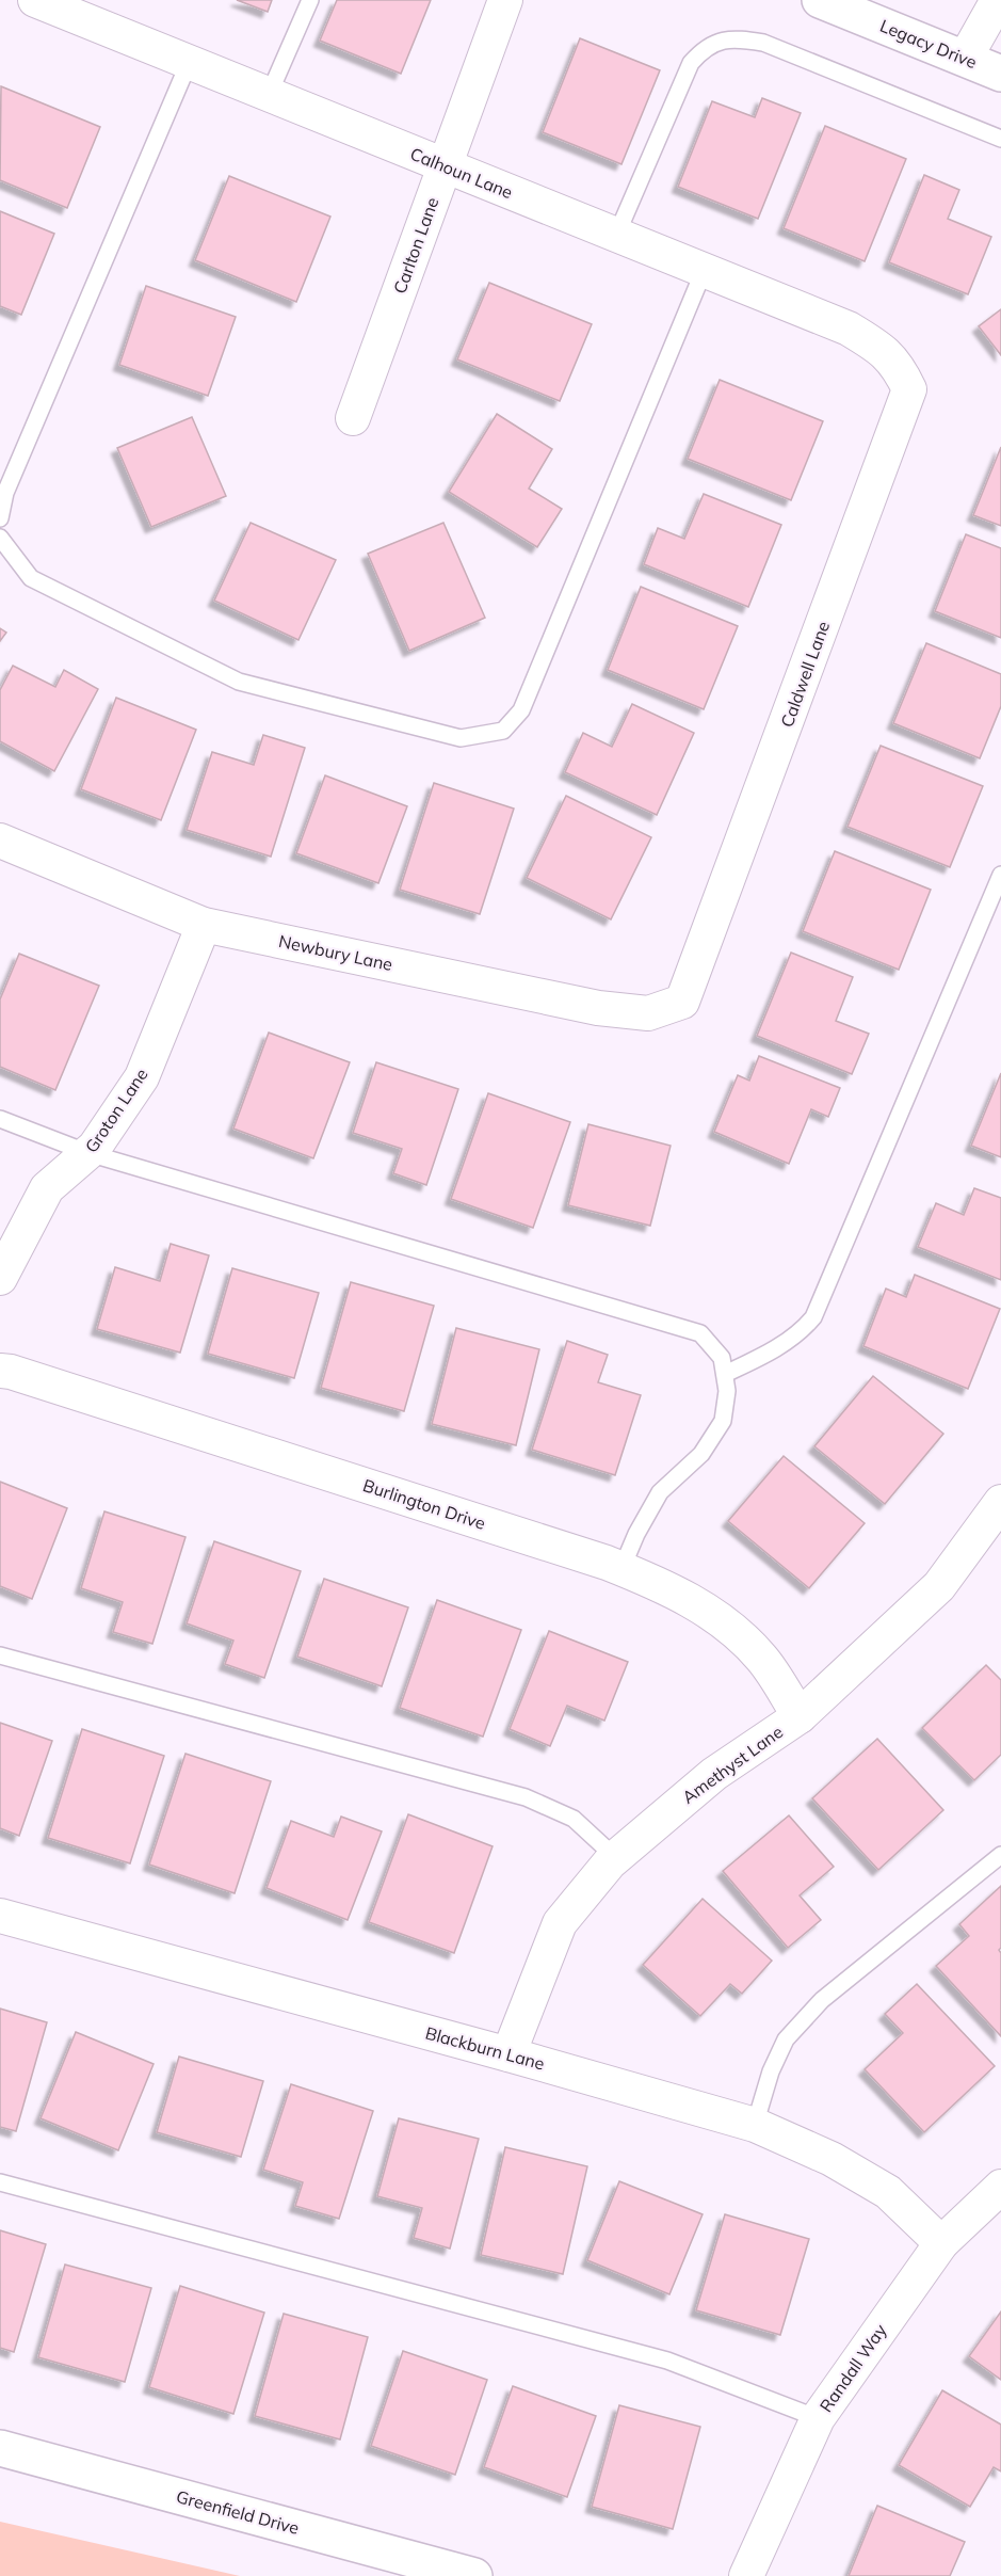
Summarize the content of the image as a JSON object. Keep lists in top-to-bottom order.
{
  "streets": {
    "street": [
      "Legacy Drive",
      "Calhoun Lane",
      "Carlton Lane",
      "Caldwell Lane",
      "Newbury Lane",
      "Groton Lane",
      "Burlington Drive",
      "Amethyst Lane",
      "Blackburn Lane",
      "Randall Way",
      "Greenfield Drive"
    ]
  },
  "crossings": [
    ["Calhoun Lane", "Carlton Lane"],
    ["Calhoun Lane", "Caldwell Lane"],
    ["Caldwell Lane", "Newbury Lane"],
    ["Newbury Lane", "Groton Lane"],
    ["Burlington Drive", "Amethyst Lane"],
    ["Amethyst Lane", "Blackburn Lane"],
    ["Blackburn Lane", "Randall Way"]
  ]
}
